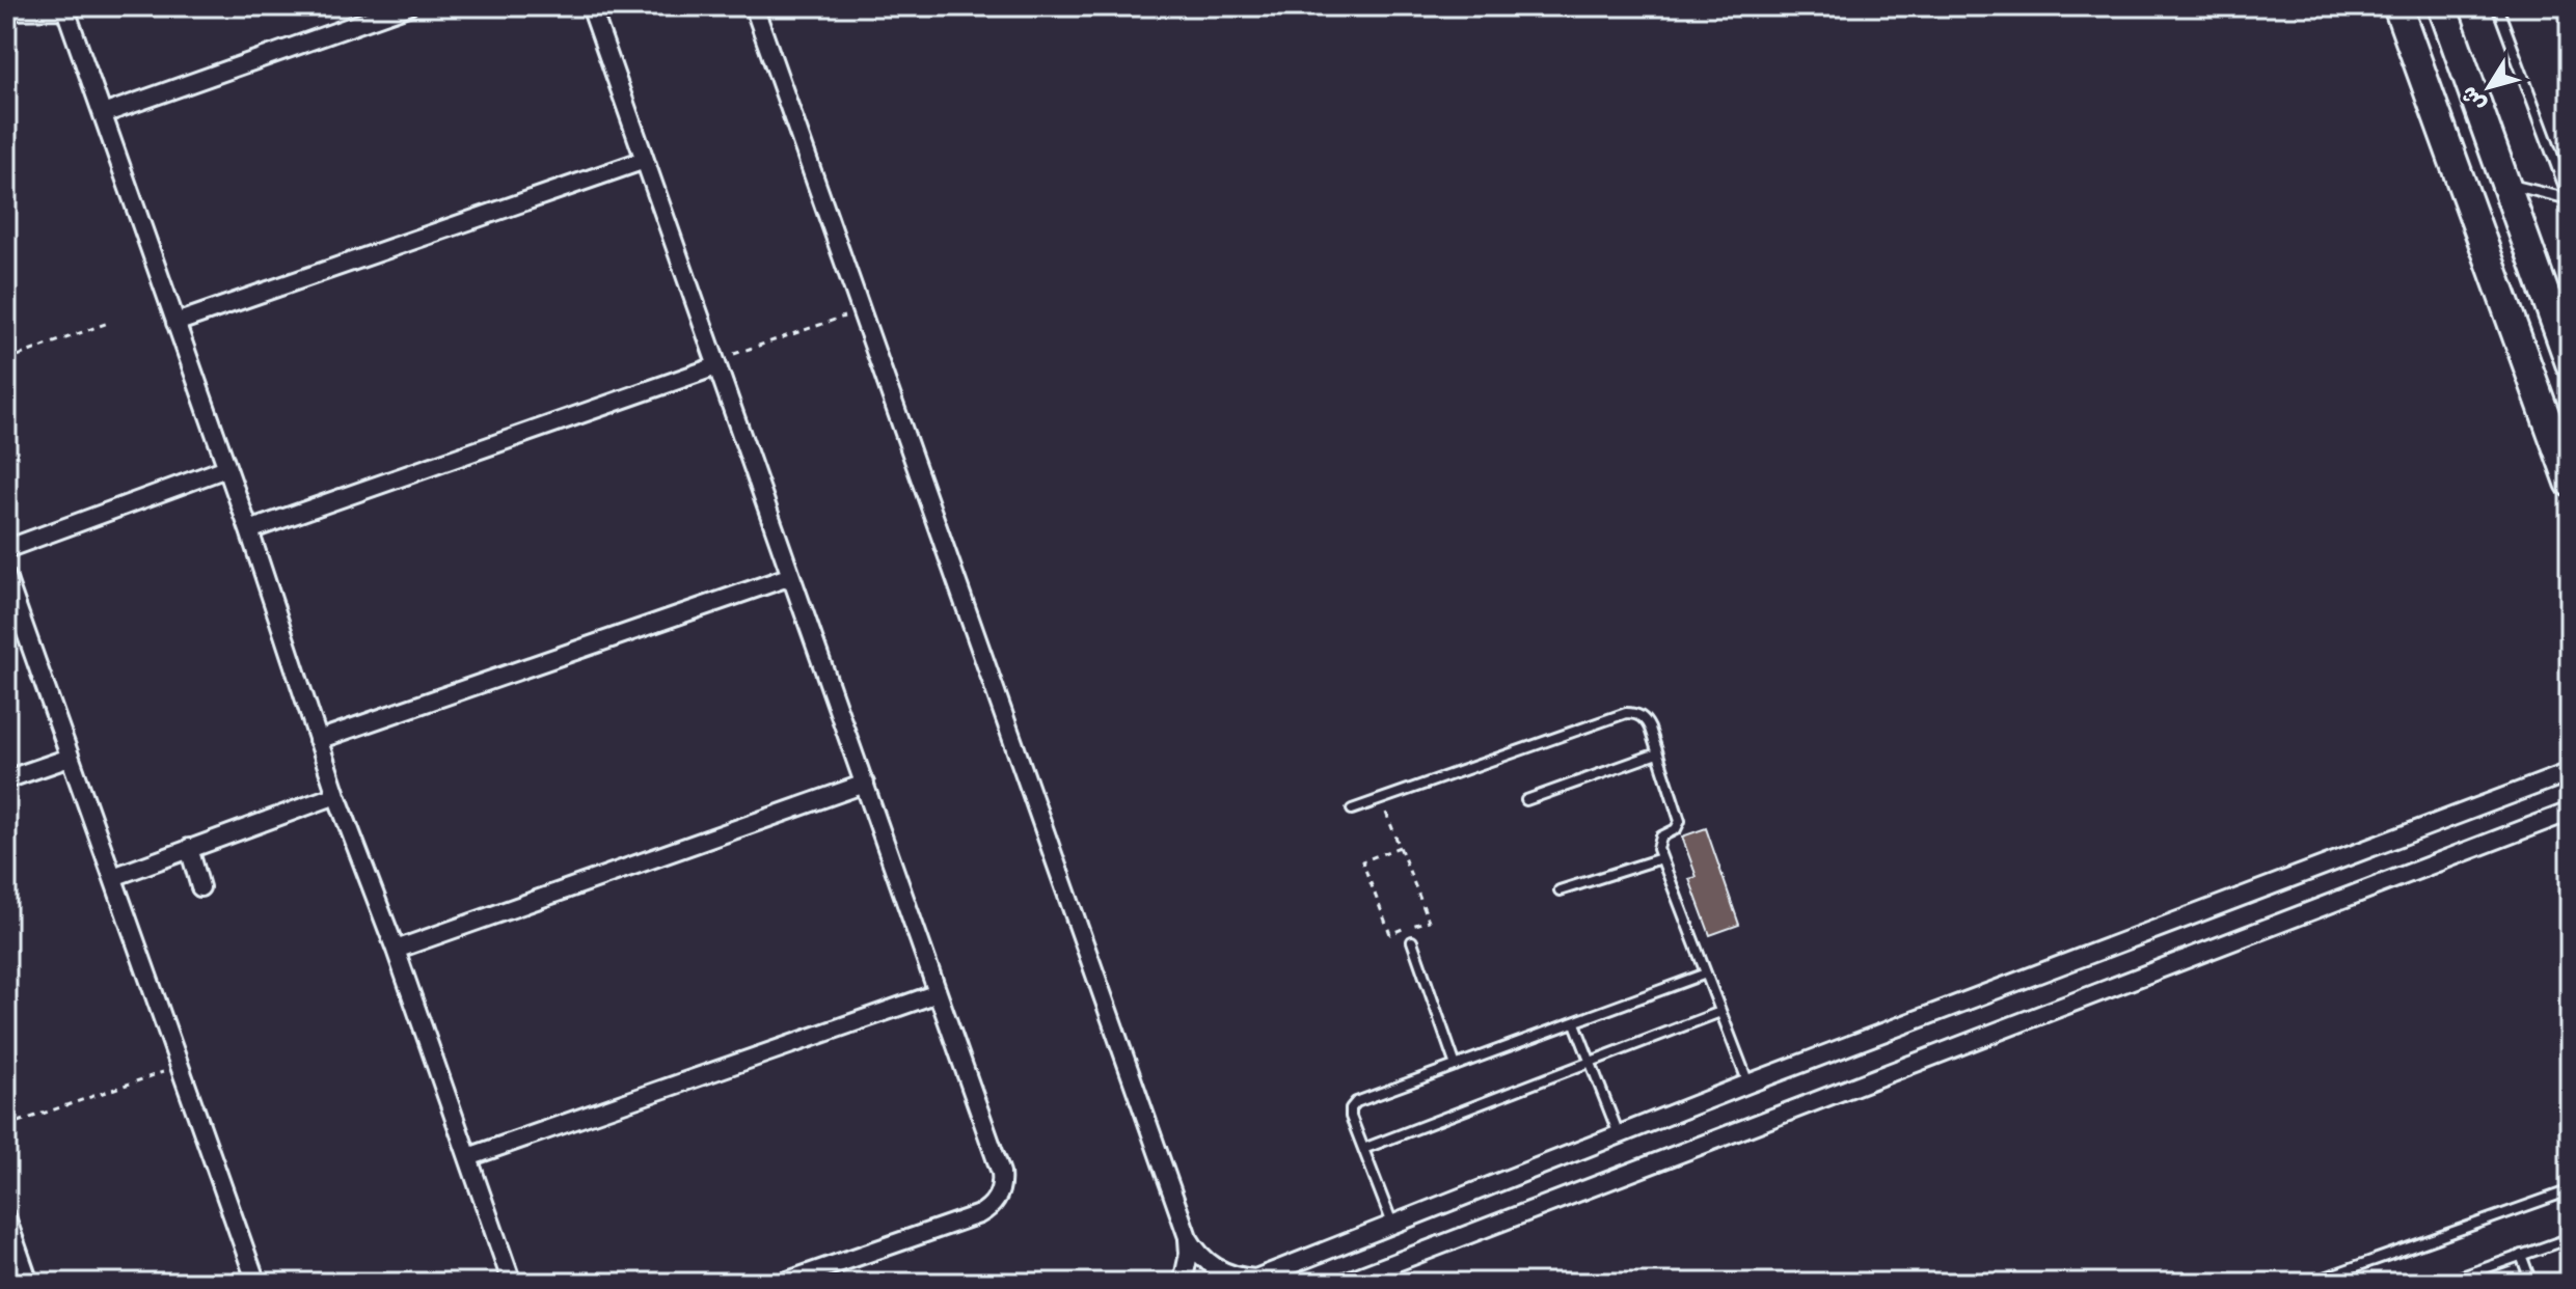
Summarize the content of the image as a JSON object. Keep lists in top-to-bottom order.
{
  "north": "bottom left"
}
